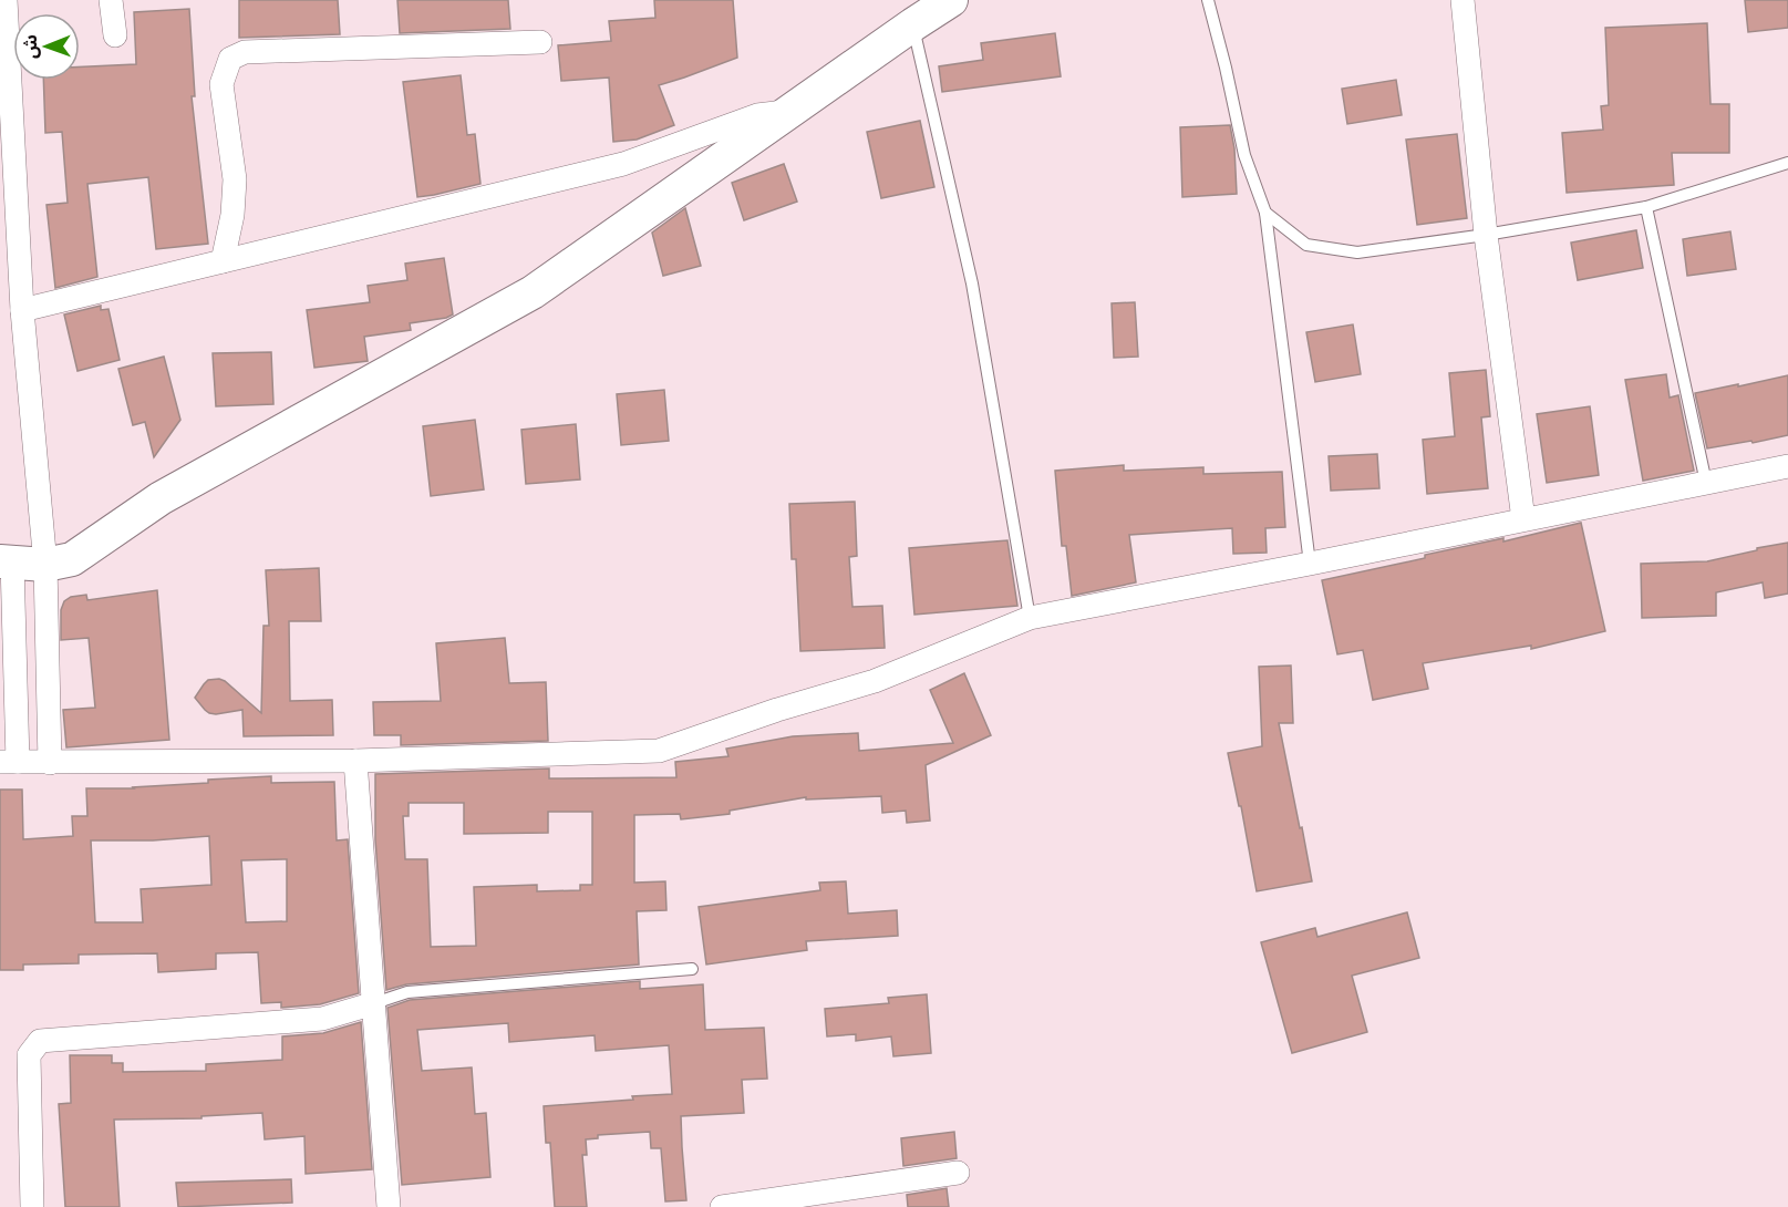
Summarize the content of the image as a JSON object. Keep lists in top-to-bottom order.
{
  "north": "left"
}
